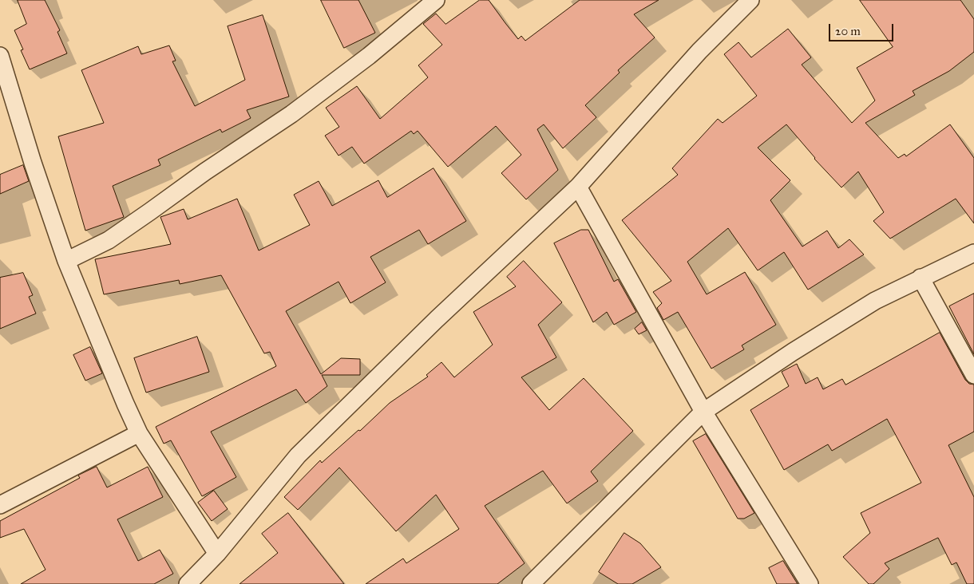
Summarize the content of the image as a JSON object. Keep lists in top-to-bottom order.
{
  "scale_bar": "20 m"
}
